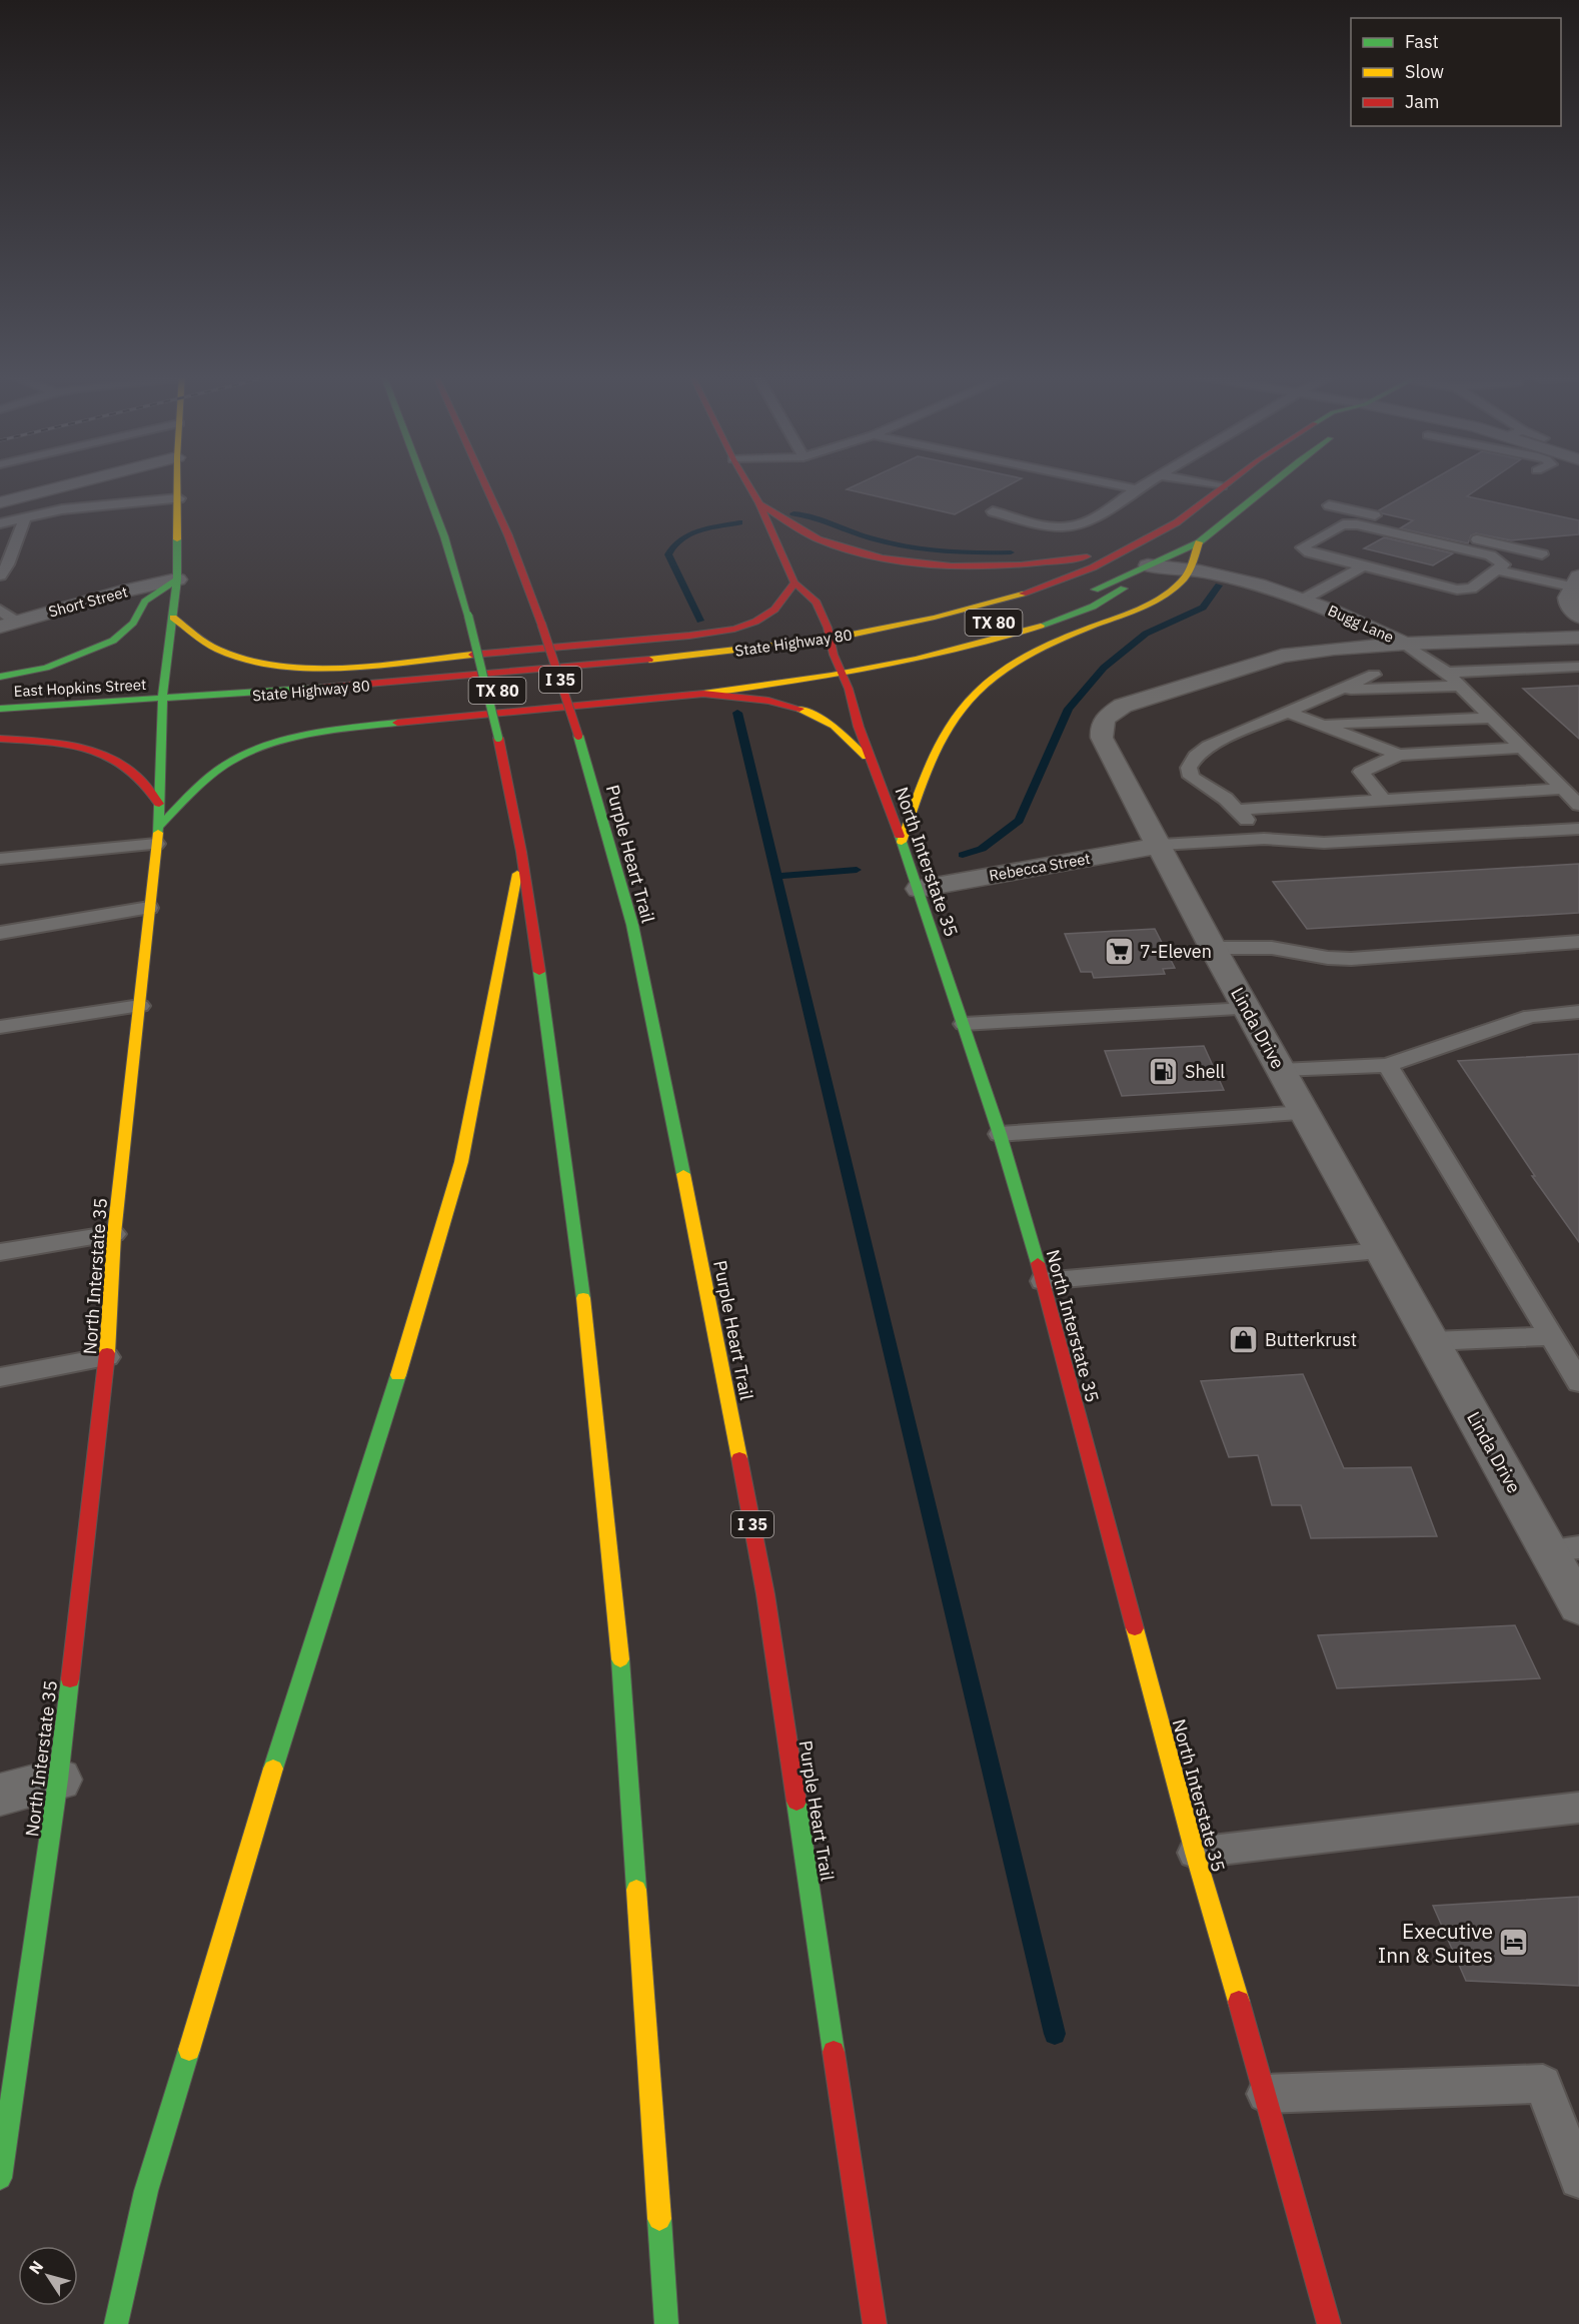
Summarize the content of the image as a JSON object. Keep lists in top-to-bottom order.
{
  "streets": {
    "main road": [
      "TX 80",
      "State Highway 80",
      "I 35",
      "East Hopkins Street",
      "Purple Heart Trail",
      "North Interstate 35"
    ],
    "street": [
      "Short Street",
      "Bugg Lane",
      "Rebecca Street",
      "Linda Drive"
    ]
  },
  "crossings": [
    ["Short Street", "North Interstate 35"],
    ["Bugg Lane", "State Highway 80"],
    ["Bugg Lane", "Linda Drive"],
    ["State Highway 80", "East Hopkins Street"],
    ["State Highway 80", "North Interstate 35"],
    ["East Hopkins Street", "North Interstate 35"],
    ["North Interstate 35", "Rebecca Street"],
    ["Rebecca Street", "Linda Drive"]
  ],
  "places": {
    "supermarket": ["7-Eleven"],
    "fuel station": ["Shell"],
    "shop": ["Butterkrust"],
    "hotel": ["Executive Inn & Suites"]
  },
  "legend": ["Fast", "Slow", "Jam"],
  "north": "top left"
}
